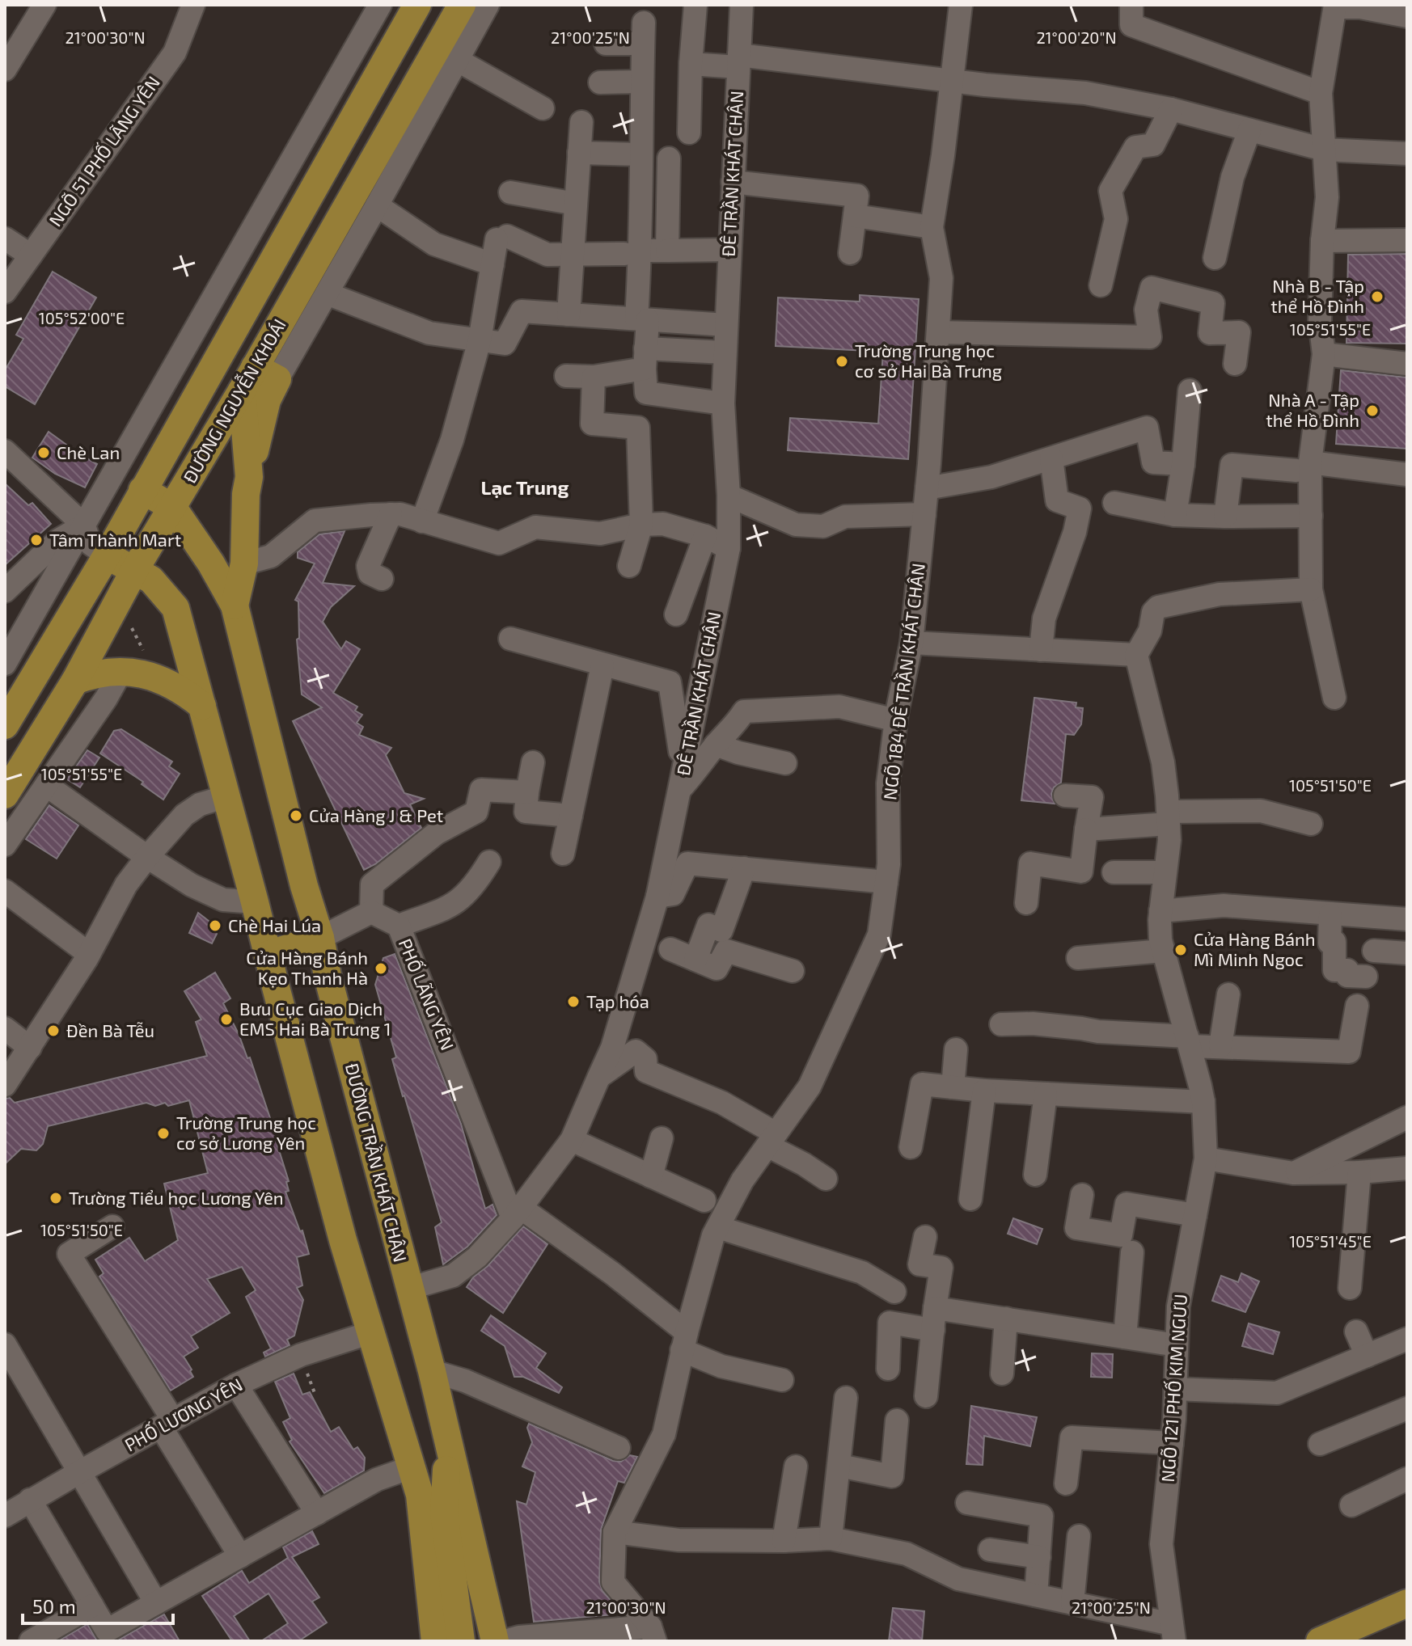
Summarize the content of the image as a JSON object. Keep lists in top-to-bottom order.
{
  "streets": {
    "main road": ["ĐƯỜNG NGUYỄN KHOÁI", "ĐƯỜNG TRẦN KHÁT CHÂN"],
    "street": [
      "NGÕ 51 PHỐ LÃNG YÊN",
      "ĐÊ TRẦN KHÁT CHÂN",
      "NGÕ 184 ĐÊ TRẦN KHÁT CHÂN",
      "PHỐ LÃNG YÊN",
      "NGÕ 121 PHỐ KIM NGƯU",
      "PHỐ LƯƠNG YÊN"
    ]
  },
  "crossings": [
    ["ĐÊ TRẦN KHÁT CHÂN", "PHỐ LÃNG YÊN"],
    ["ĐÊ TRẦN KHÁT CHÂN", "ĐƯỜNG TRẦN KHÁT CHÂN"],
    ["ĐƯỜNG NGUYỄN KHOÁI", "ĐƯỜNG TRẦN KHÁT CHÂN"]
  ],
  "districts": ["Lạc Trung"],
  "places": [
    "Nhà B - Tập thể Hồ Đình",
    "Trường Trung học cơ sở Hai Bà Trưng",
    "Nhà A - Tập thể Hồ Đình",
    "Chè Lan",
    "Tâm Thành Mart",
    "Cửa Hàng J & Pet",
    "Chè Hai Lúa",
    "Cửa Hàng Bánh Mì Minh Ngoc",
    "Cửa Hàng Bánh Kẹo Thanh Hà",
    "Tạp hóa",
    "Bưu Cục Giao Dịch EMS Hai Bà Trưng 1",
    "Đền Bà Tễu",
    "Trường Trung học cơ sở Lương Yên",
    "Trường Tiểu học Lương Yên"
  ],
  "scale_bar": "50 m",
  "coordinates": [
    "21°00'30\"N",
    "21°00'25\"N",
    "21°00'20\"N",
    "105°52'00\"E",
    "105°51'55\"E",
    "105°51'50\"E",
    "105°51'45\"E"
  ]
}
